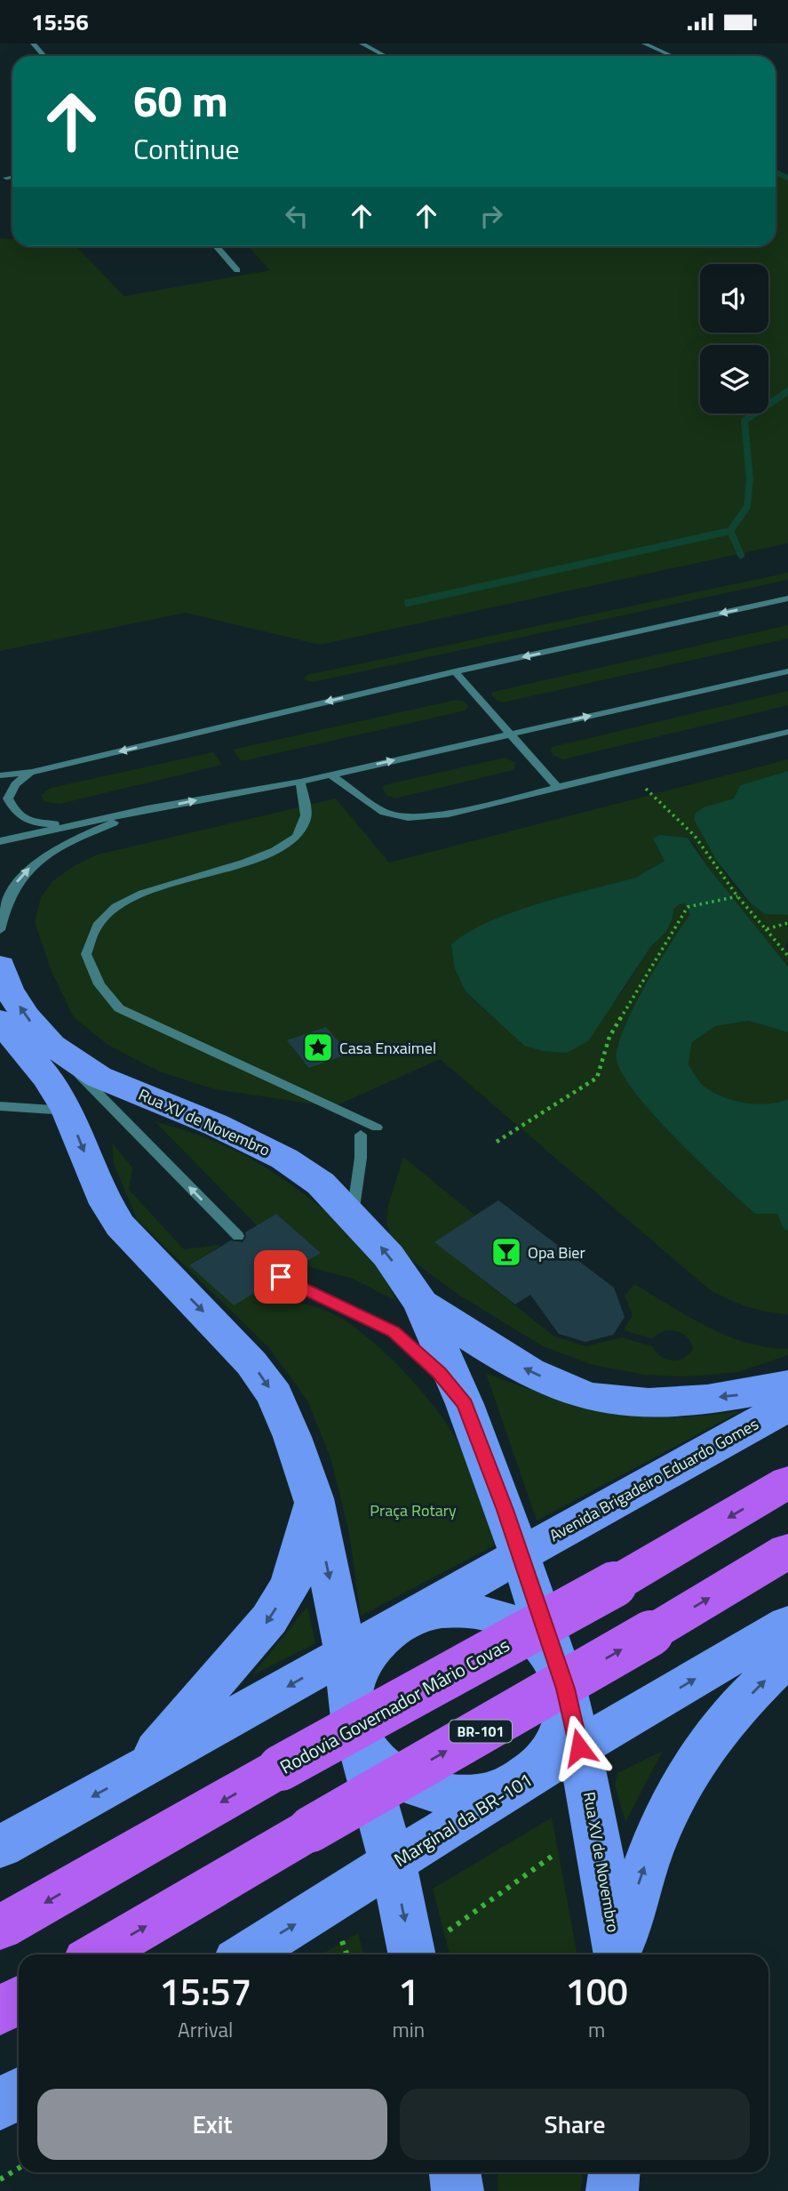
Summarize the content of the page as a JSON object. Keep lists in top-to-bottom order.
{
  "streets": {
    "highway": ["Rodovia Governador Mário Covas", "BR-101"],
    "main road": ["Rua XV de Novembro", "Avenida Brigadeiro Eduardo Gomes", "Marginal da BR-101"]
  },
  "crossings": [
    ["Rua XV de Novembro", "Avenida Brigadeiro Eduardo Gomes"],
    ["Rua XV de Novembro", "Marginal da BR-101"]
  ],
  "parks": ["Praça Rotary"],
  "places": {
    "place": ["Casa Enxaimel"],
    "bar": ["Opa Bier"]
  },
  "page": {
    "status": "15:56",
    "turn": ["60 m", "Continue"],
    "eta": [
      "15:57",
      "Arrival",
      "1",
      "min",
      "100",
      "m"
    ],
    "buttons": ["Exit", "Share"]
  }
}
